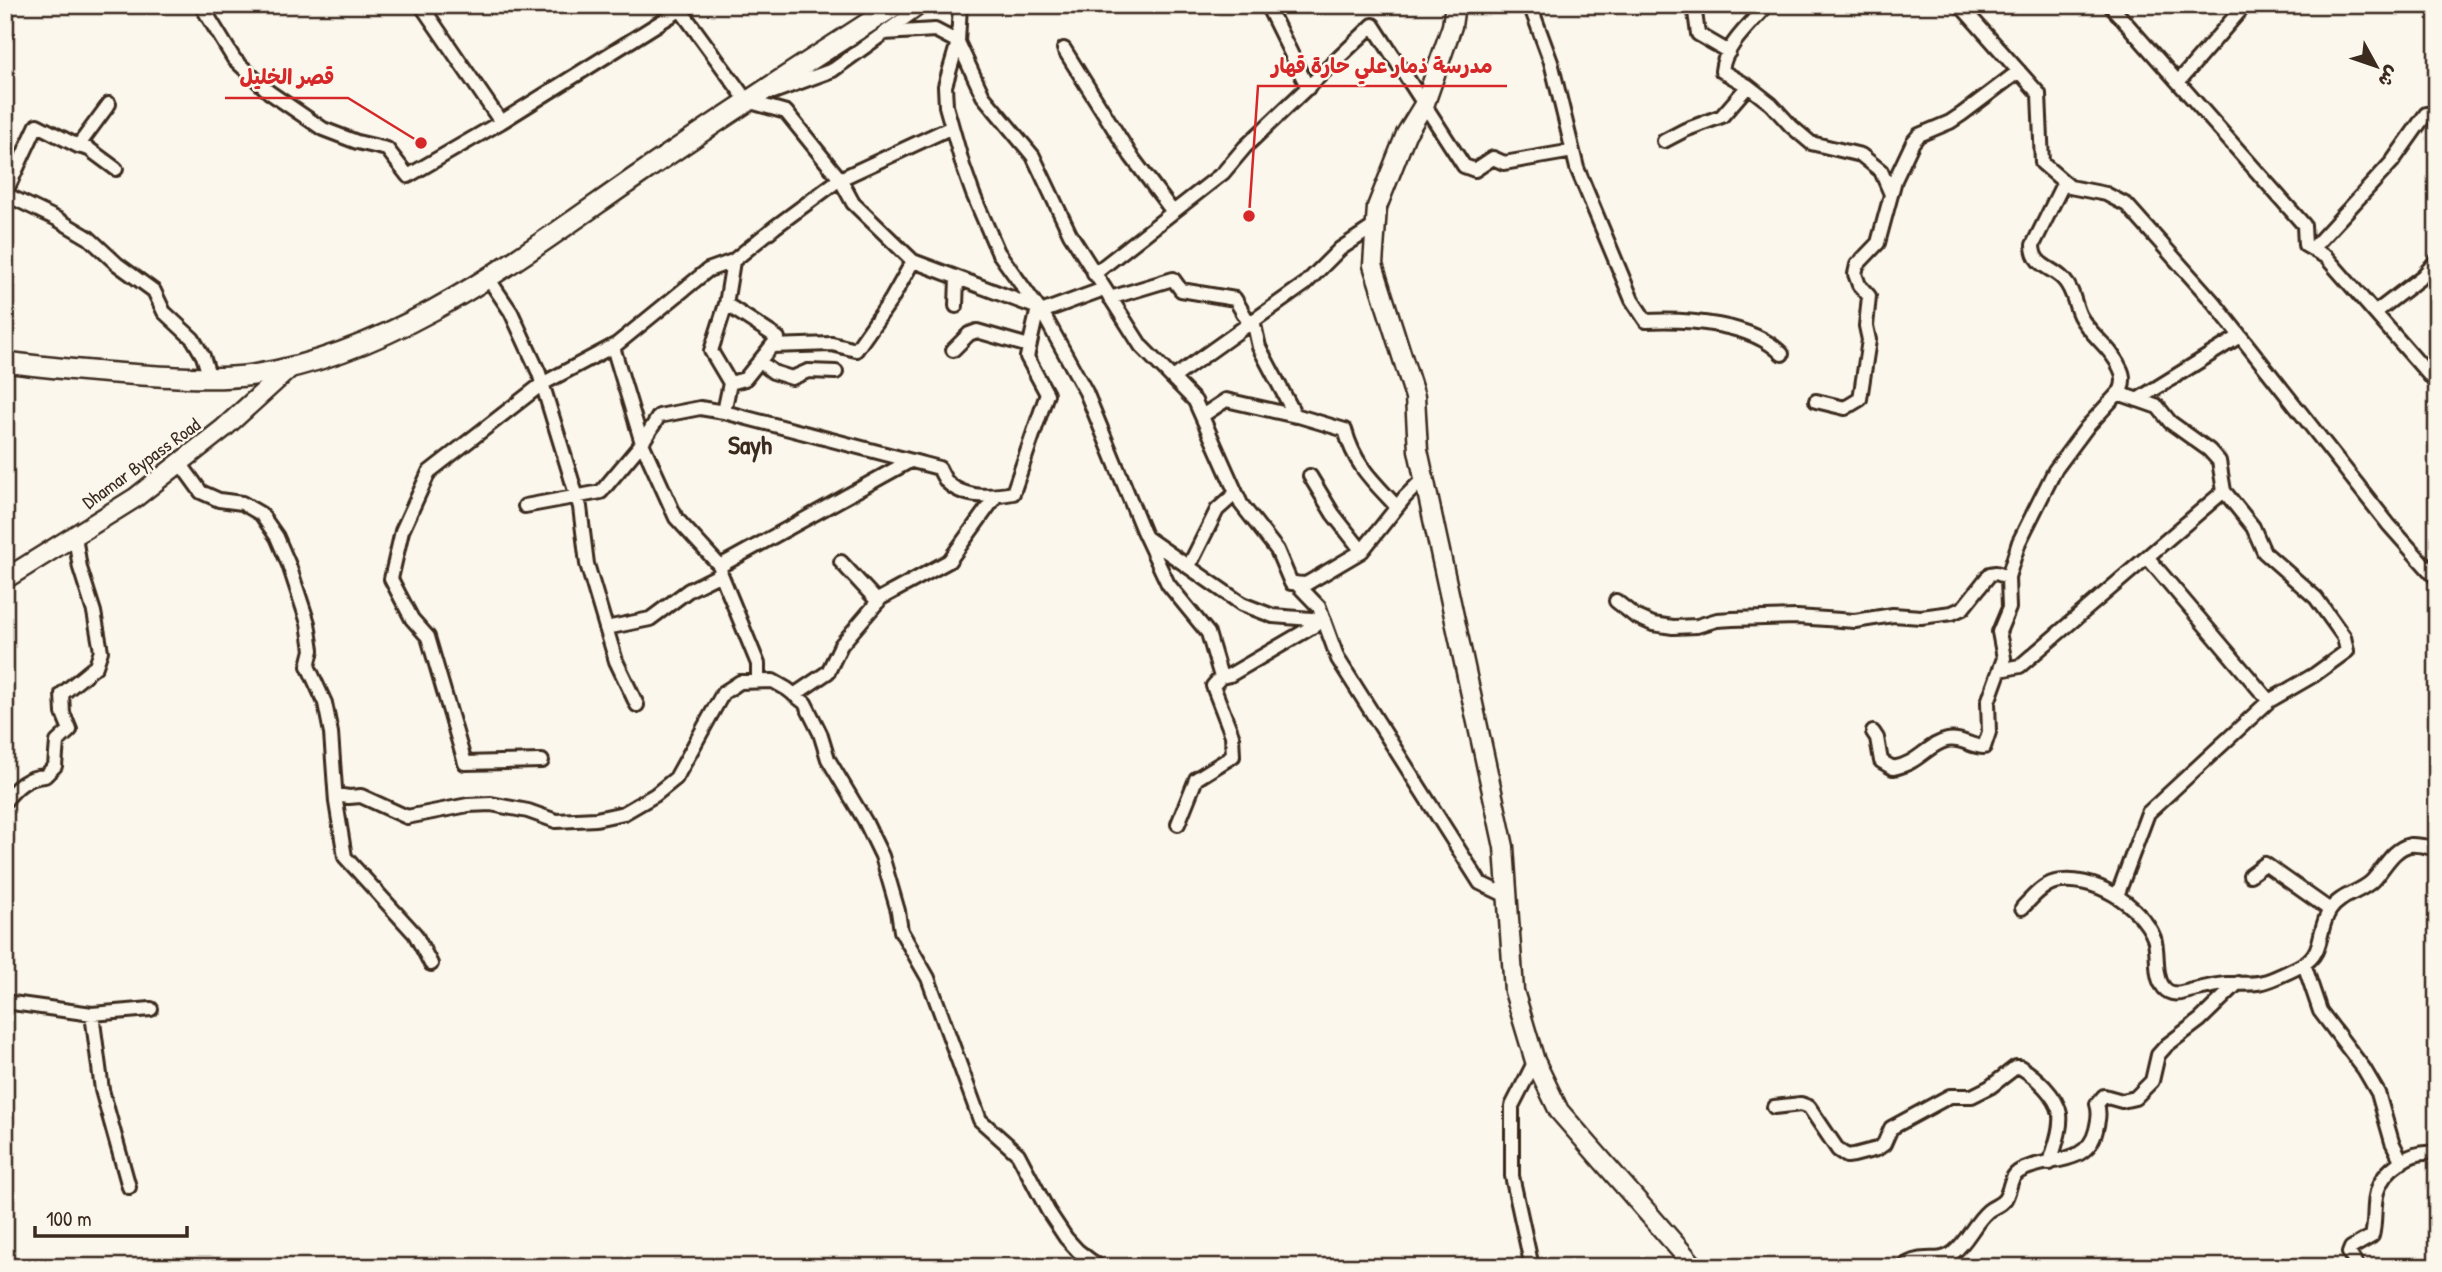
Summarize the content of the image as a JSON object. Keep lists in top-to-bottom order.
{
  "streets": {
    "street": ["Dhamar Bypass Road"]
  },
  "districts": ["Sayh"],
  "places": ["قصر الخليل", "مدرسة ذمار علي حارة قهار"],
  "scale_bar": "100 m",
  "north": "bottom right"
}
